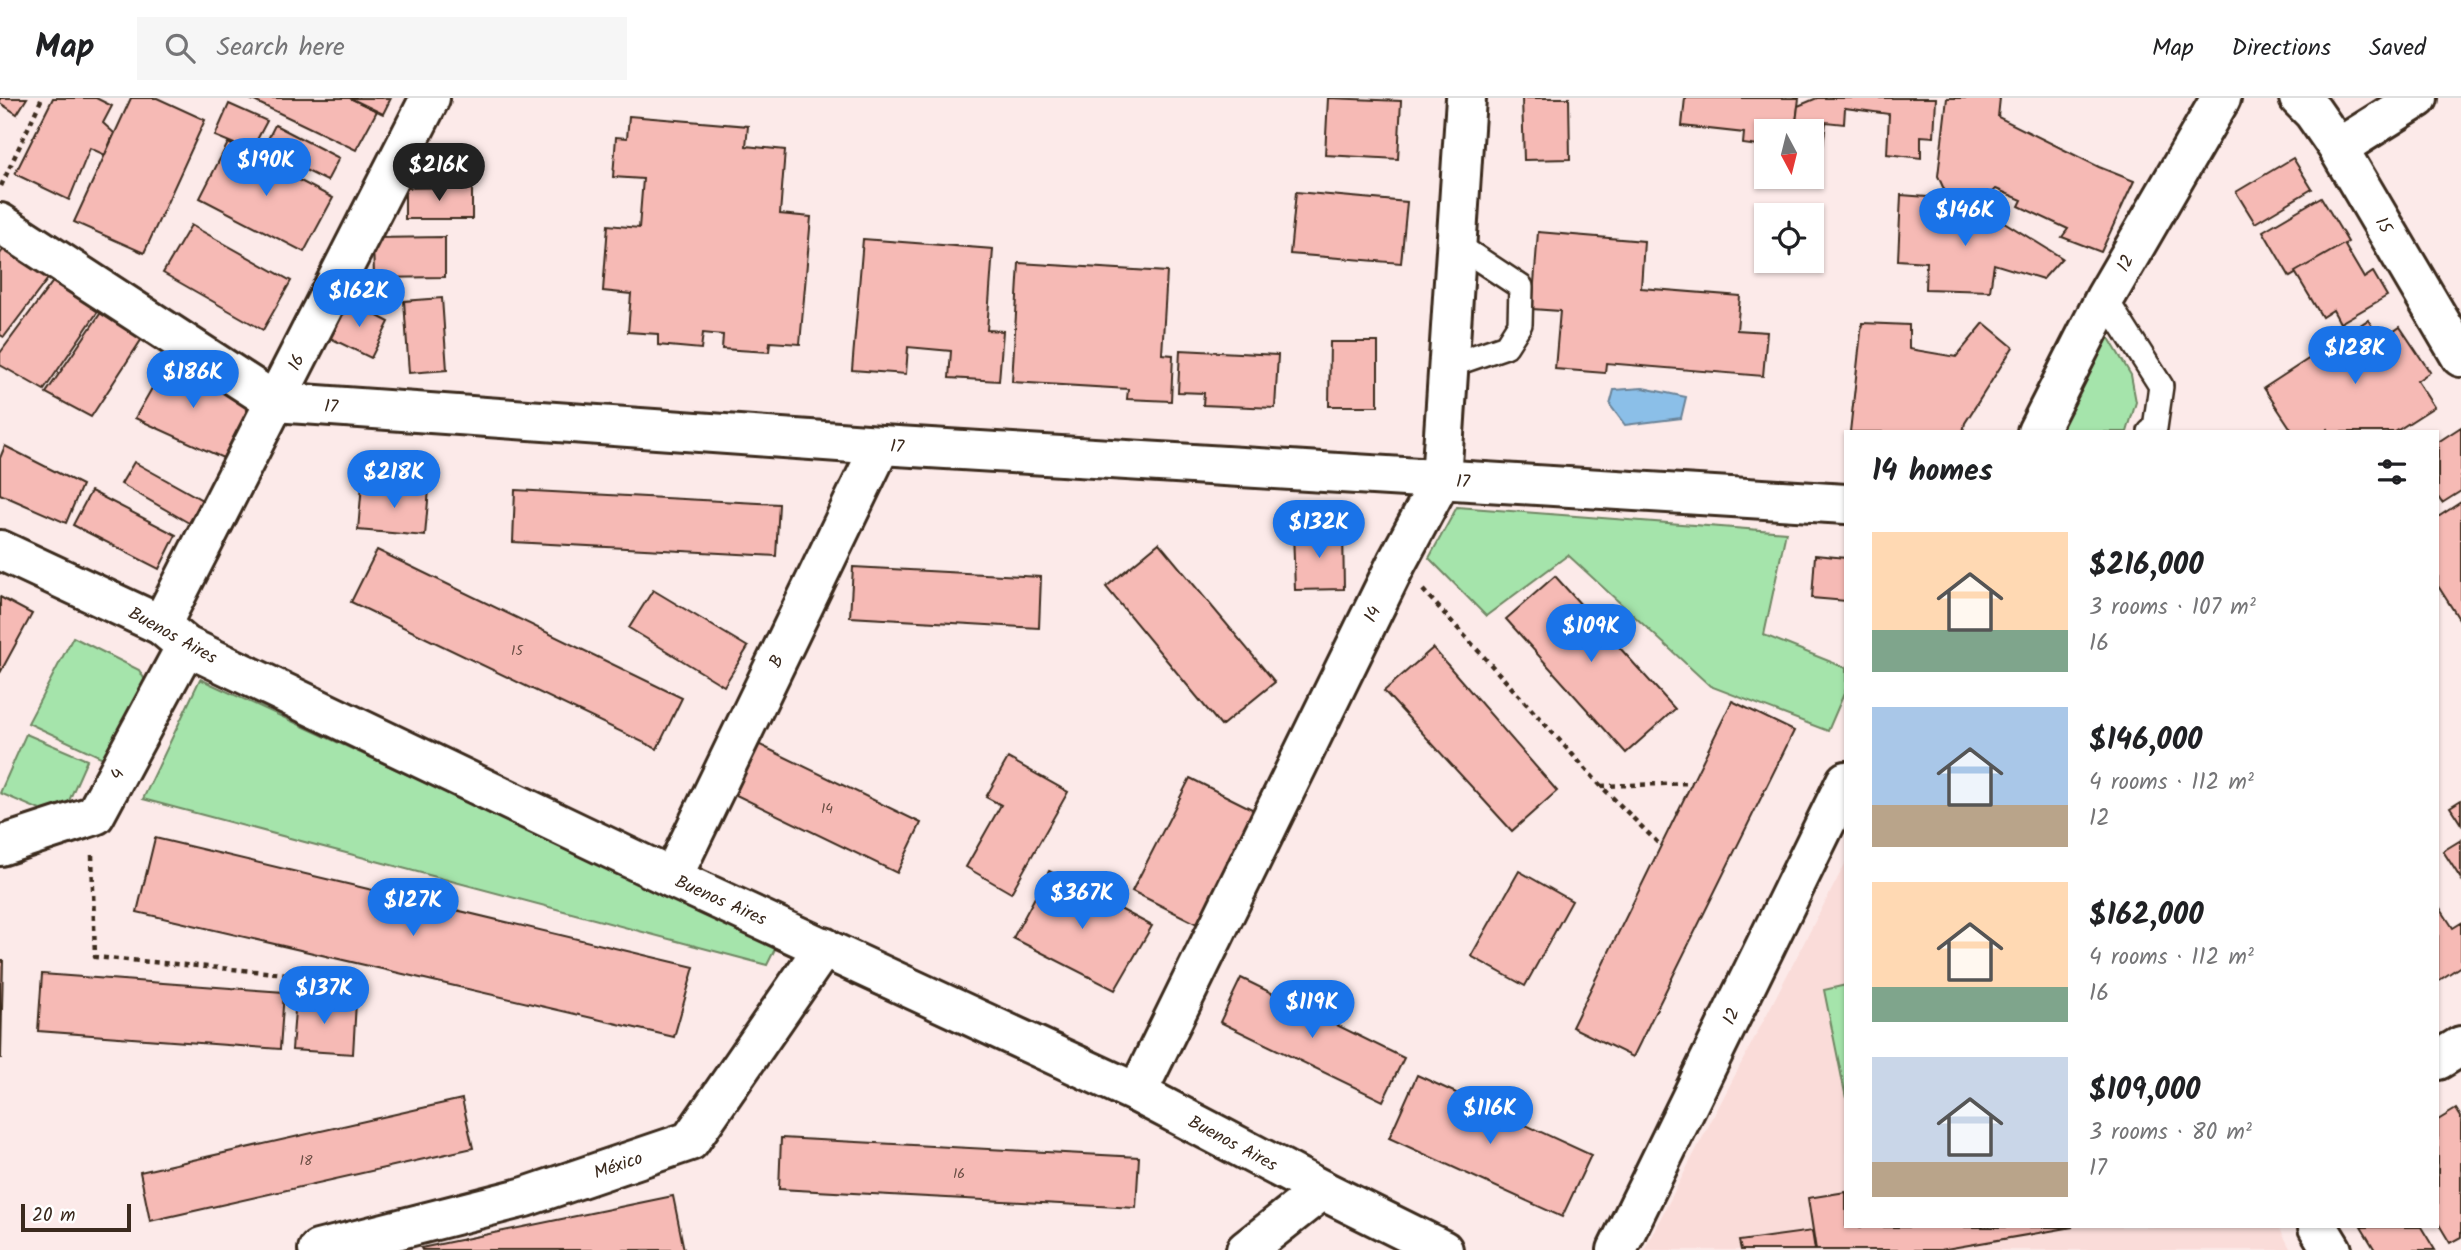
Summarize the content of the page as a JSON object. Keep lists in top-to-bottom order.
{
  "streets": {
    "street": [
      "15",
      "12",
      "16",
      "17",
      "14",
      "Buenos Aires",
      "B",
      "4",
      "México"
    ]
  },
  "crossings": [
    ["16", "17"],
    ["16", "Buenos Aires"],
    ["16", "4"],
    ["17", "14"],
    ["17", "B"],
    ["14", "Buenos Aires"],
    ["Buenos Aires", "B"],
    ["Buenos Aires", "4"],
    ["Buenos Aires", "México"]
  ],
  "house_numbers": [
    "15",
    "14",
    "18",
    "16"
  ],
  "scale_bar": "20 m",
  "north": "bottom",
  "page": {
    "header": "Map",
    "search": "Search here",
    "nav": ["Map", "Directions", "Saved"],
    "price": [
      "$190K",
      "$216K",
      "$146K",
      "$162K",
      "$128K",
      "$186K",
      "$218K",
      "$132K",
      "$109K",
      "$367K",
      "$127K",
      "$137K",
      "$119K",
      "$116K"
    ],
    "heading": "14 homes",
    "list": [
      {
        "name": "$216,000",
        "note": "3 rooms · 107 m² · 16"
      },
      {
        "name": "$146,000",
        "note": "4 rooms · 112 m² · 12"
      },
      {
        "name": "$162,000",
        "note": "4 rooms · 112 m² · 16"
      },
      {
        "name": "$109,000",
        "note": "3 rooms · 80 m² · 17"
      }
    ],
    "scale": "20 m"
  }
}
